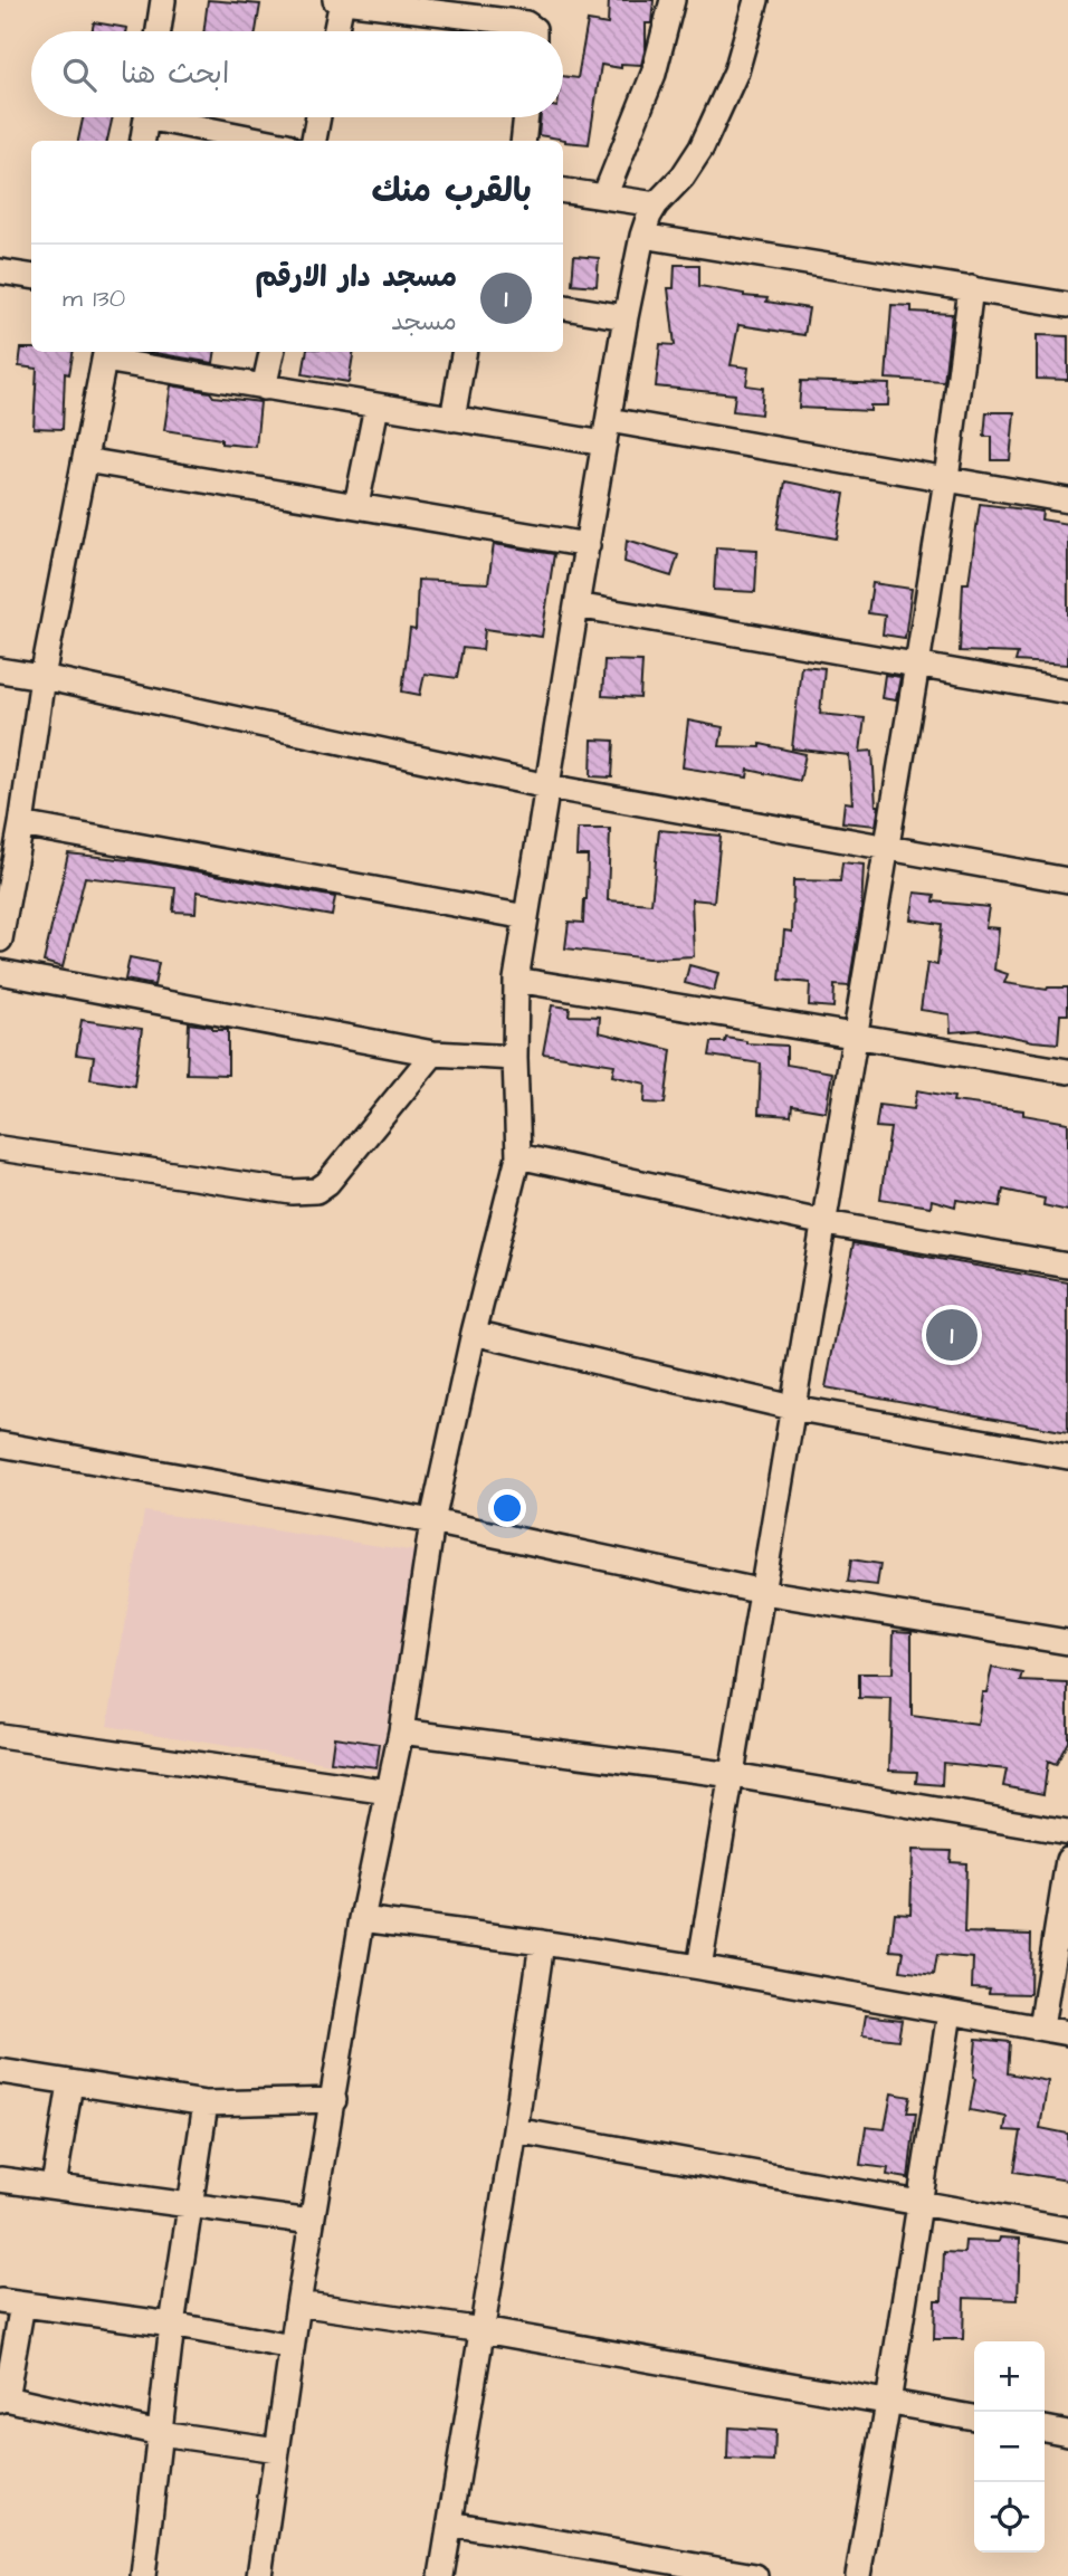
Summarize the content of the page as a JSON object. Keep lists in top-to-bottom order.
{
  "page": {
    "search": "ابحث هنا",
    "heading": "بالقرب منك",
    "list": [
      {
        "mark": "1",
        "name": "مسجد دار الارقم",
        "note": "مسجد",
        "value": "130 m"
      }
    ],
    "pins": "1",
    "map_buttons": ["+", "−"]
  }
}
